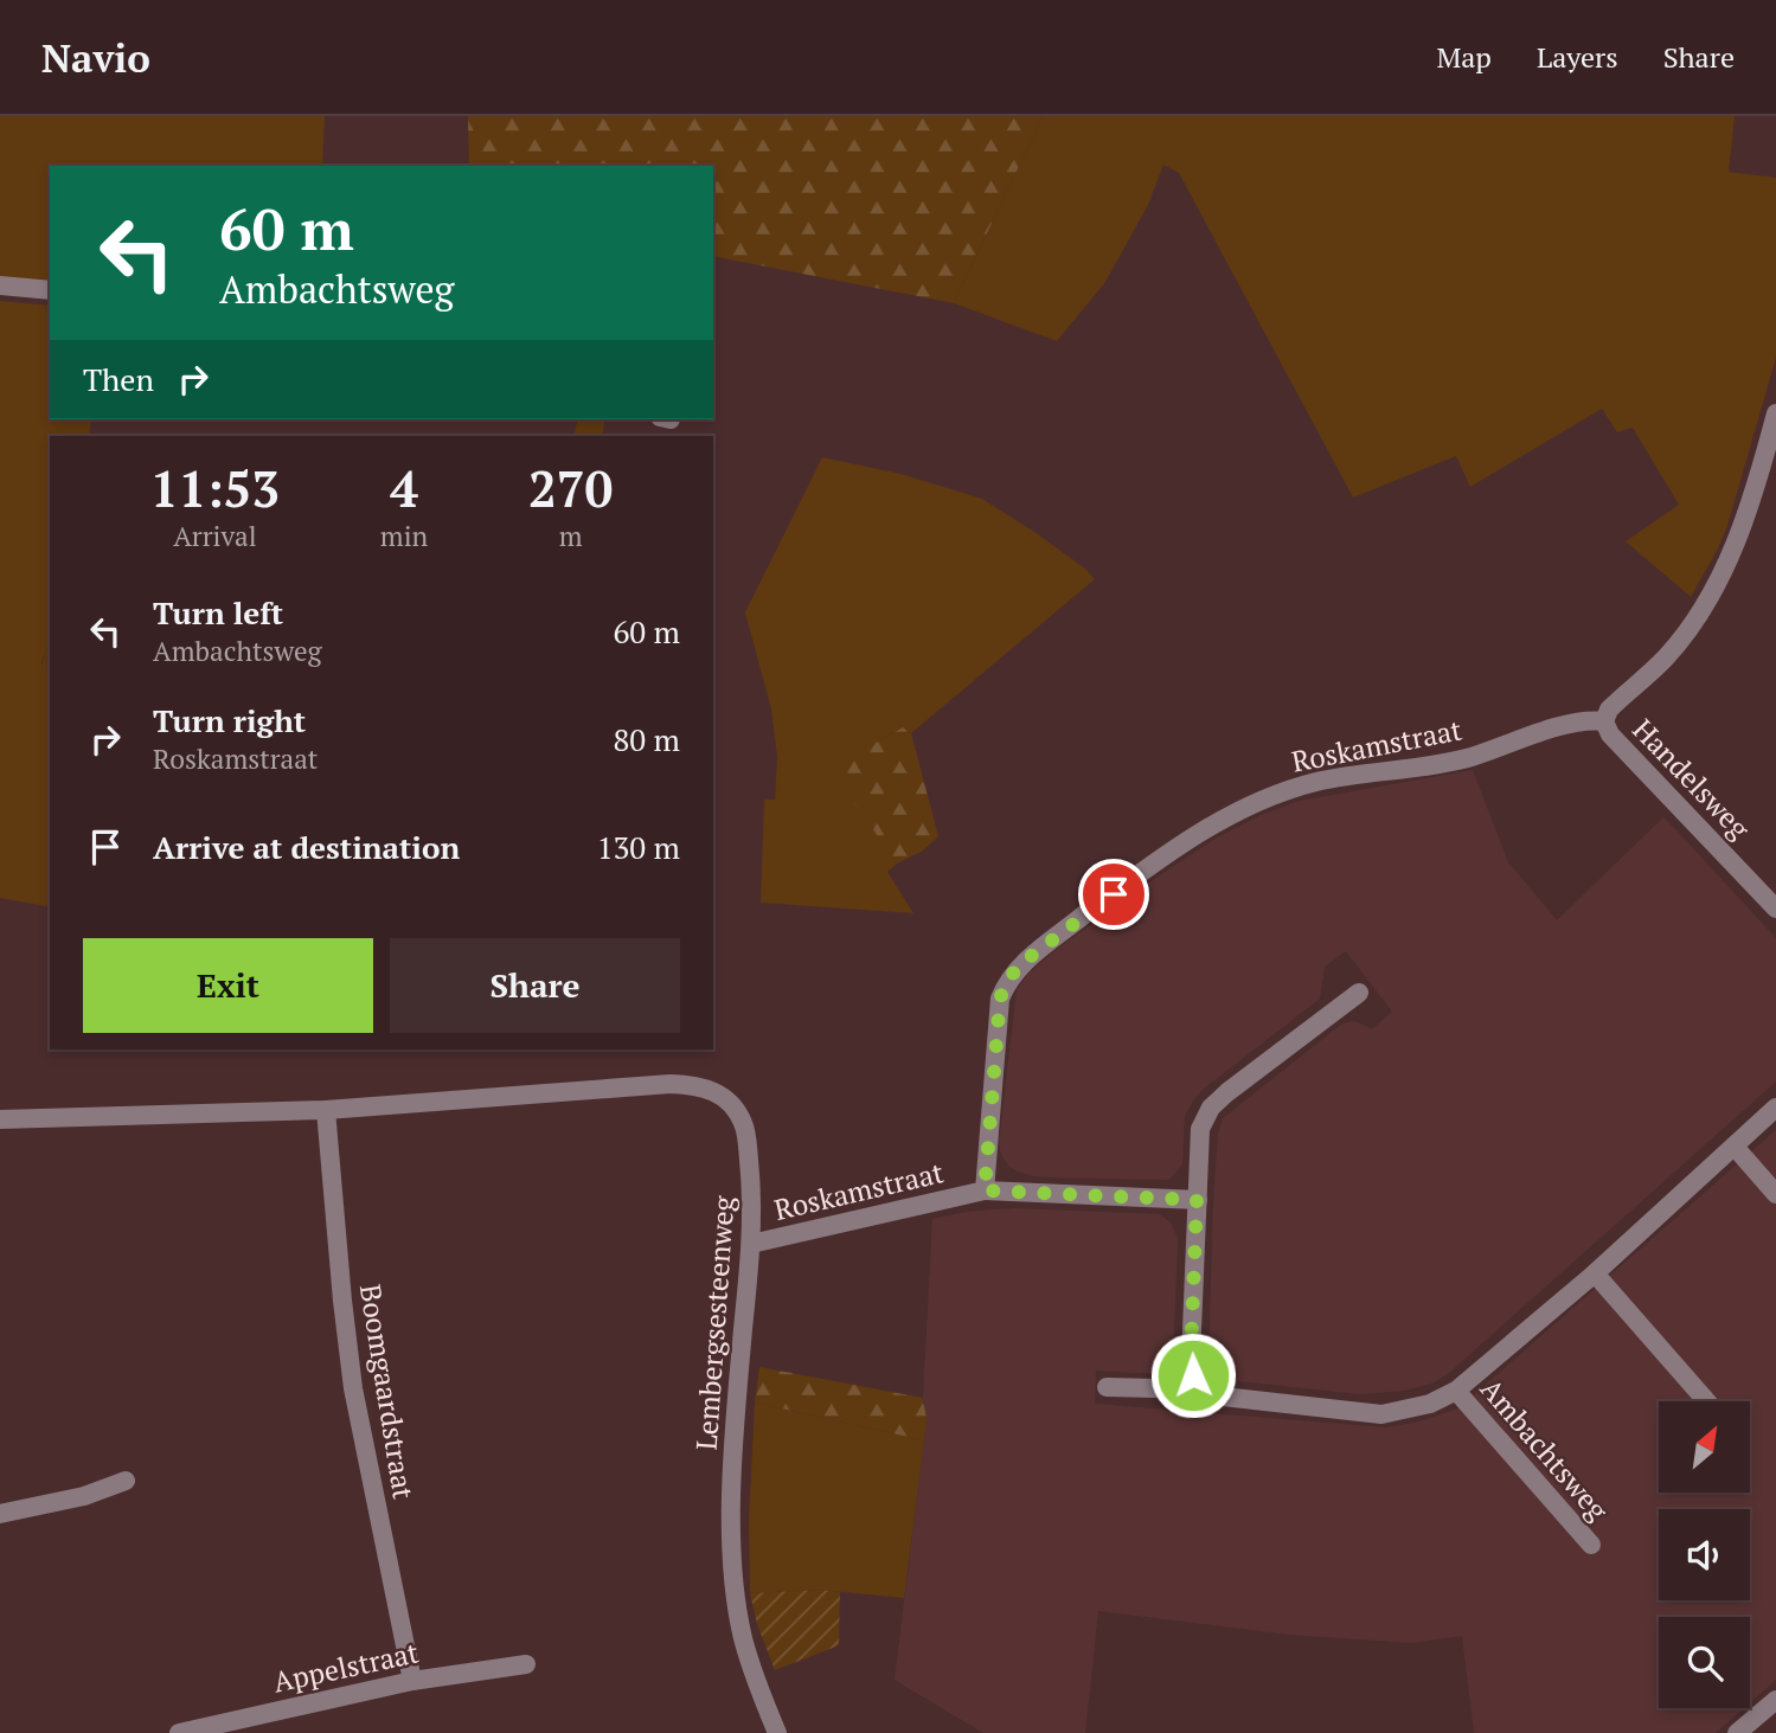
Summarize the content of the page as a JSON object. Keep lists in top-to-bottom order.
{
  "streets": {
    "street": [
      "Roskamstraat",
      "Handelsweg",
      "Lembergsesteenweg",
      "Boomgaardstraat",
      "Ambachtsweg",
      "Appelstraat"
    ]
  },
  "crossings": [
    ["Roskamstraat", "Handelsweg"],
    ["Roskamstraat", "Lembergsesteenweg"],
    ["Lembergsesteenweg", "Boomgaardstraat"],
    ["Boomgaardstraat", "Appelstraat"]
  ],
  "north": "top right",
  "page": {
    "header": "Navio",
    "nav": ["Map", "Layers", "Share"],
    "turn": ["60 m", "Ambachtsweg"],
    "then": "Then",
    "eta": [
      "11:53",
      "Arrival",
      "4",
      "min",
      "270",
      "m"
    ],
    "list": [
      {
        "name": "Turn left",
        "note": "Ambachtsweg",
        "value": "60 m"
      },
      {
        "name": "Turn right",
        "note": "Roskamstraat",
        "value": "80 m"
      },
      {
        "name": "Arrive at destination",
        "value": "130 m"
      }
    ],
    "buttons": ["Exit", "Share"]
  }
}
